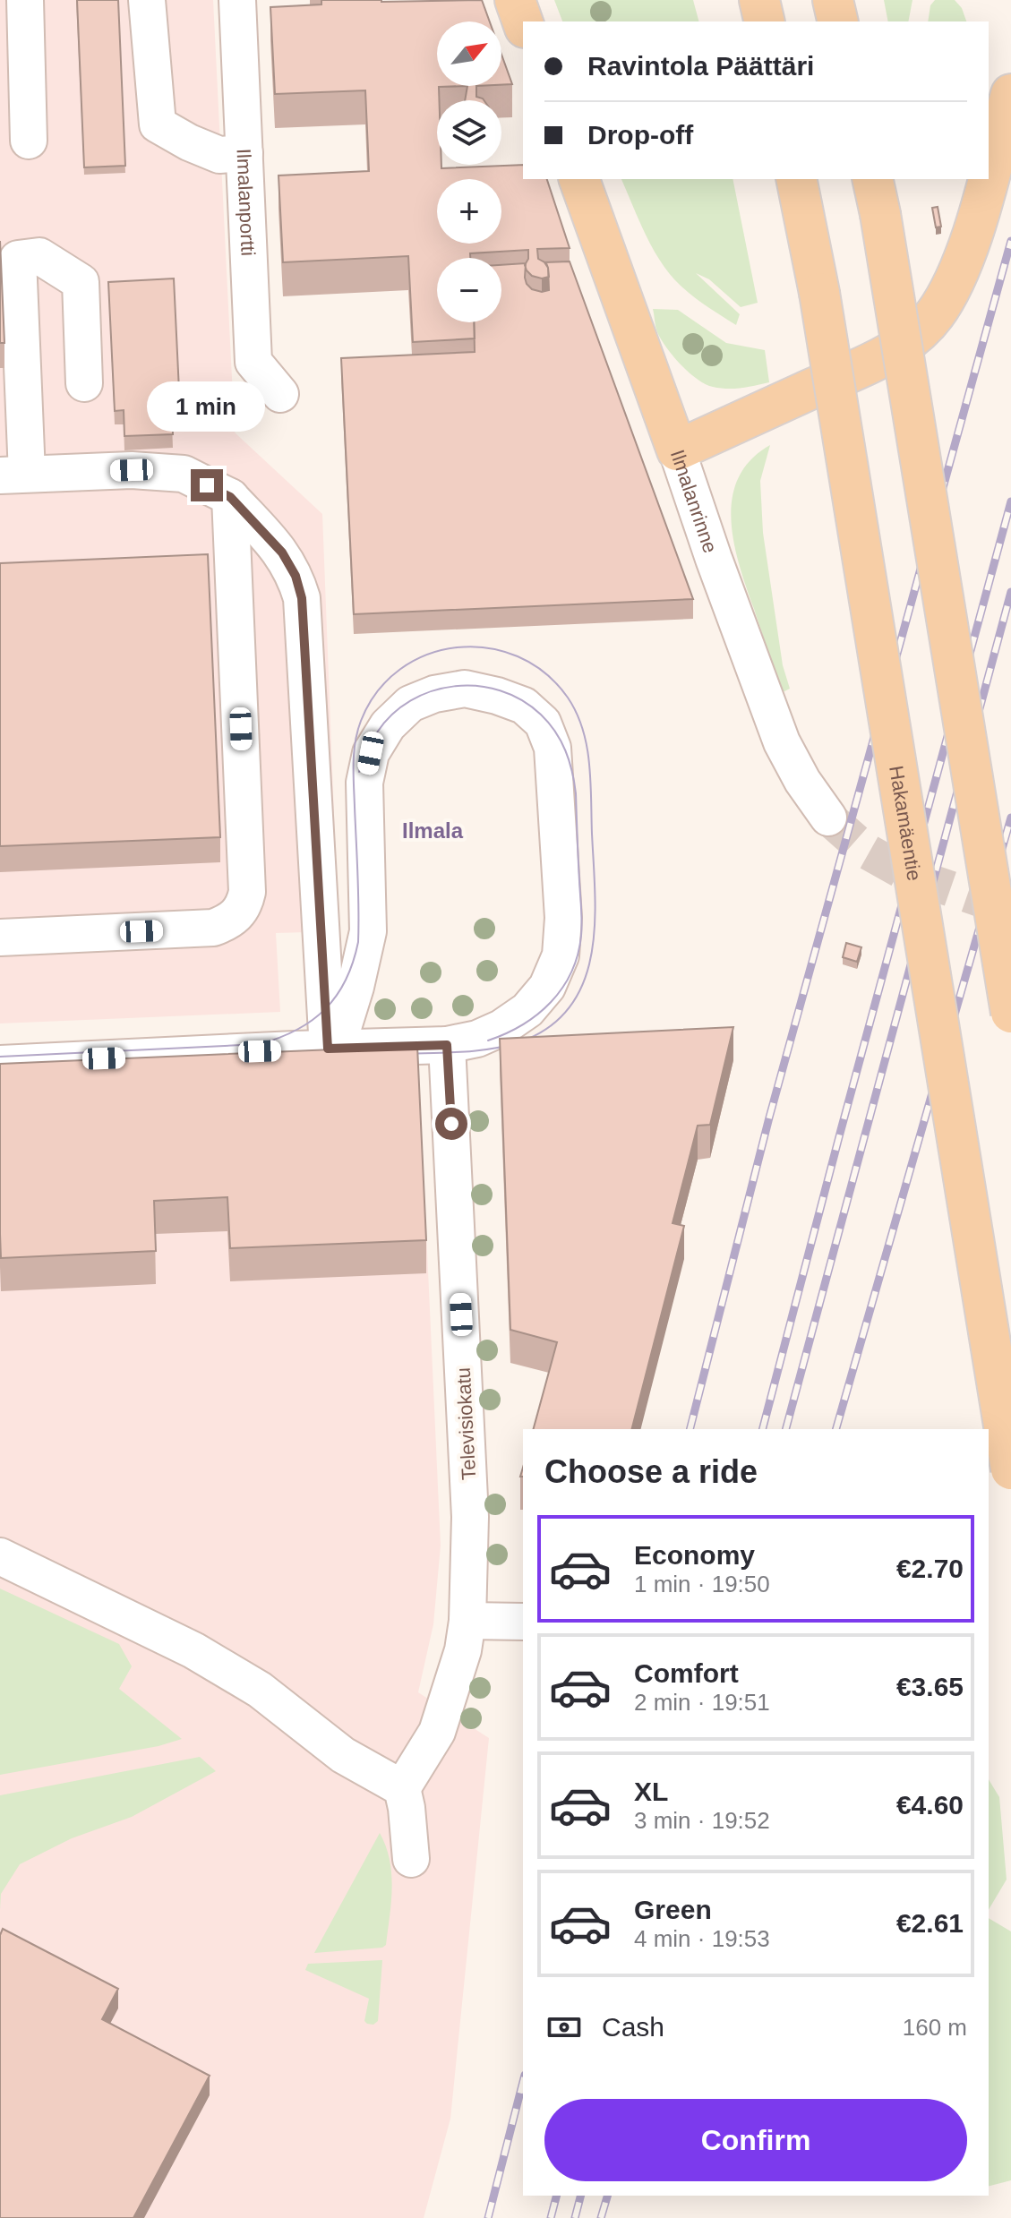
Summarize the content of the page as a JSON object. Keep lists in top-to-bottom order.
{
  "streets": {
    "main road": ["Ilmalanrinne", "Hakamäentie"],
    "street": ["Ilmalanportti", "Televisiokatu"]
  },
  "districts": ["Ilmala"],
  "north": "top right",
  "page": {
    "map_buttons": ["+", "−"],
    "banner": ["Ravintola Päättäri", "Drop-off"],
    "bubble": "1 min",
    "heading": "Choose a ride",
    "list": [
      {
        "name": "Economy",
        "note": "1 min · 19:50",
        "value": "€2.70"
      },
      {
        "name": "Comfort",
        "note": "2 min · 19:51",
        "value": "€3.65"
      },
      {
        "name": "XL",
        "note": "3 min · 19:52",
        "value": "€4.60"
      },
      {
        "name": "Green",
        "note": "4 min · 19:53",
        "value": "€2.61"
      }
    ],
    "pay": ["Cash", "160 m"],
    "buttons": "Confirm"
  }
}
